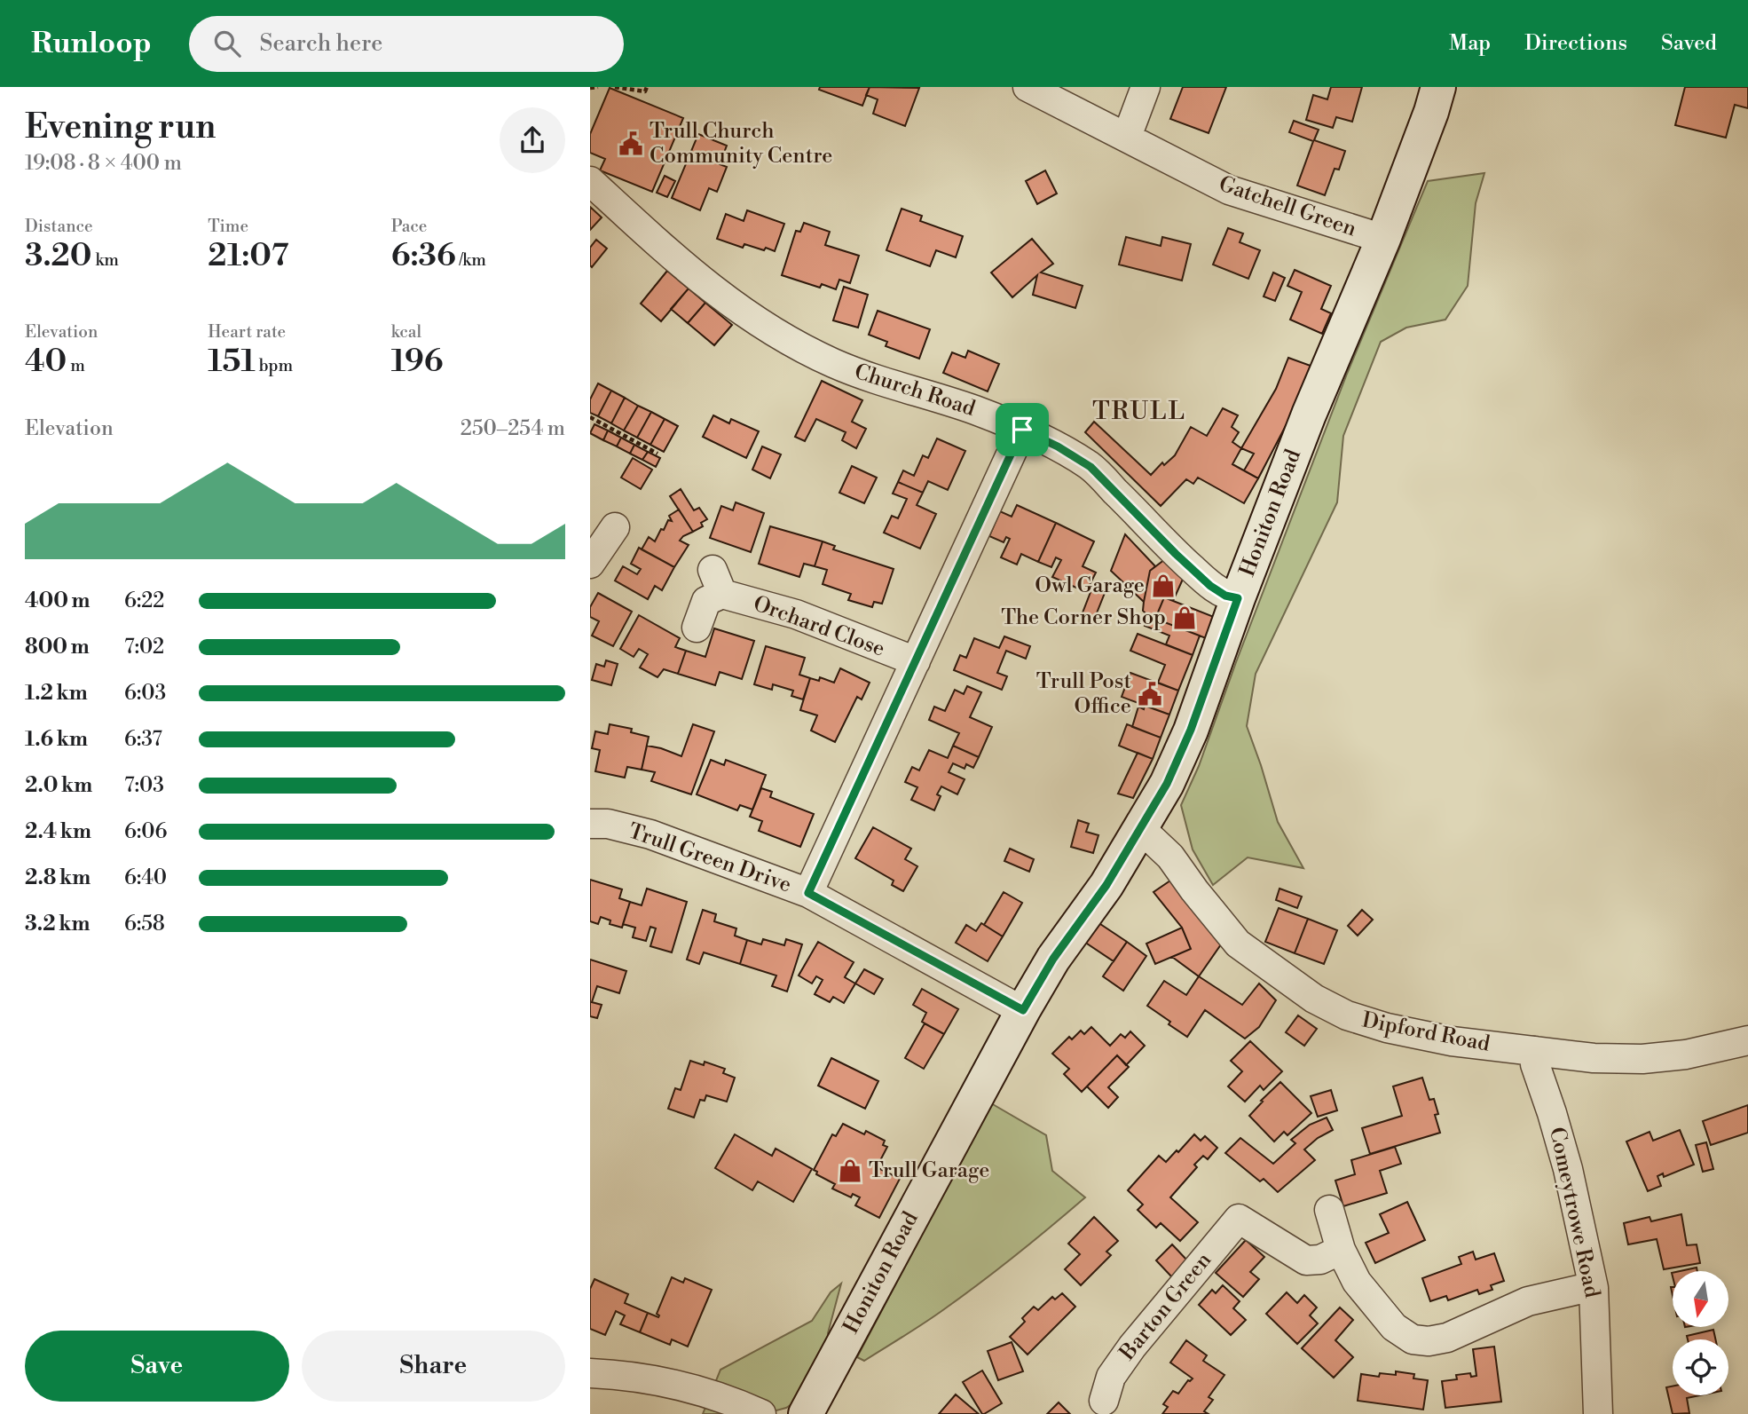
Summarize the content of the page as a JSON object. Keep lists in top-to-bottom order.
{
  "streets": {
    "street": [
      "Gatchell Green",
      "Church Road",
      "Honiton Road",
      "Orchard Close",
      "Trull Green Drive",
      "Dipford Road",
      "Comeytrowe Road",
      "Barton Green"
    ]
  },
  "crossings": [
    ["Gatchell Green", "Honiton Road"],
    ["Church Road", "Honiton Road"],
    ["Honiton Road", "Trull Green Drive"],
    ["Honiton Road", "Dipford Road"],
    ["Dipford Road", "Comeytrowe Road"]
  ],
  "districts": ["TRULL"],
  "places": {
    "public building": ["Trull Church Community Centre", "Trull Post Office"],
    "shop": ["Owl Garage", "The Corner Shop", "Trull Garage"]
  },
  "north": "bottom",
  "page": {
    "header": "Runloop",
    "search": "Search here",
    "nav": ["Map", "Directions", "Saved"],
    "heading": ["Evening run", "19:08 · 8 × 400 m"],
    "stats": [
      ["Distance", "3.20 km"],
      ["Time", "21:07"],
      ["Pace", "6:36 /km"],
      ["Elevation", "40 m"],
      ["Heart rate", "151 bpm"],
      ["kcal", "196"]
    ],
    "chart": ["Elevation", "250–254 m"],
    "list": [
      {
        "name": "400 m",
        "note": "6:22"
      },
      {
        "name": "800 m",
        "note": "7:02"
      },
      {
        "name": "1.2 km",
        "note": "6:03"
      },
      {
        "name": "1.6 km",
        "note": "6:37"
      },
      {
        "name": "2.0 km",
        "note": "7:03"
      },
      {
        "name": "2.4 km",
        "note": "6:06"
      },
      {
        "name": "2.8 km",
        "note": "6:40"
      },
      {
        "name": "3.2 km",
        "note": "6:58"
      }
    ],
    "buttons": ["Save", "Share"]
  }
}
